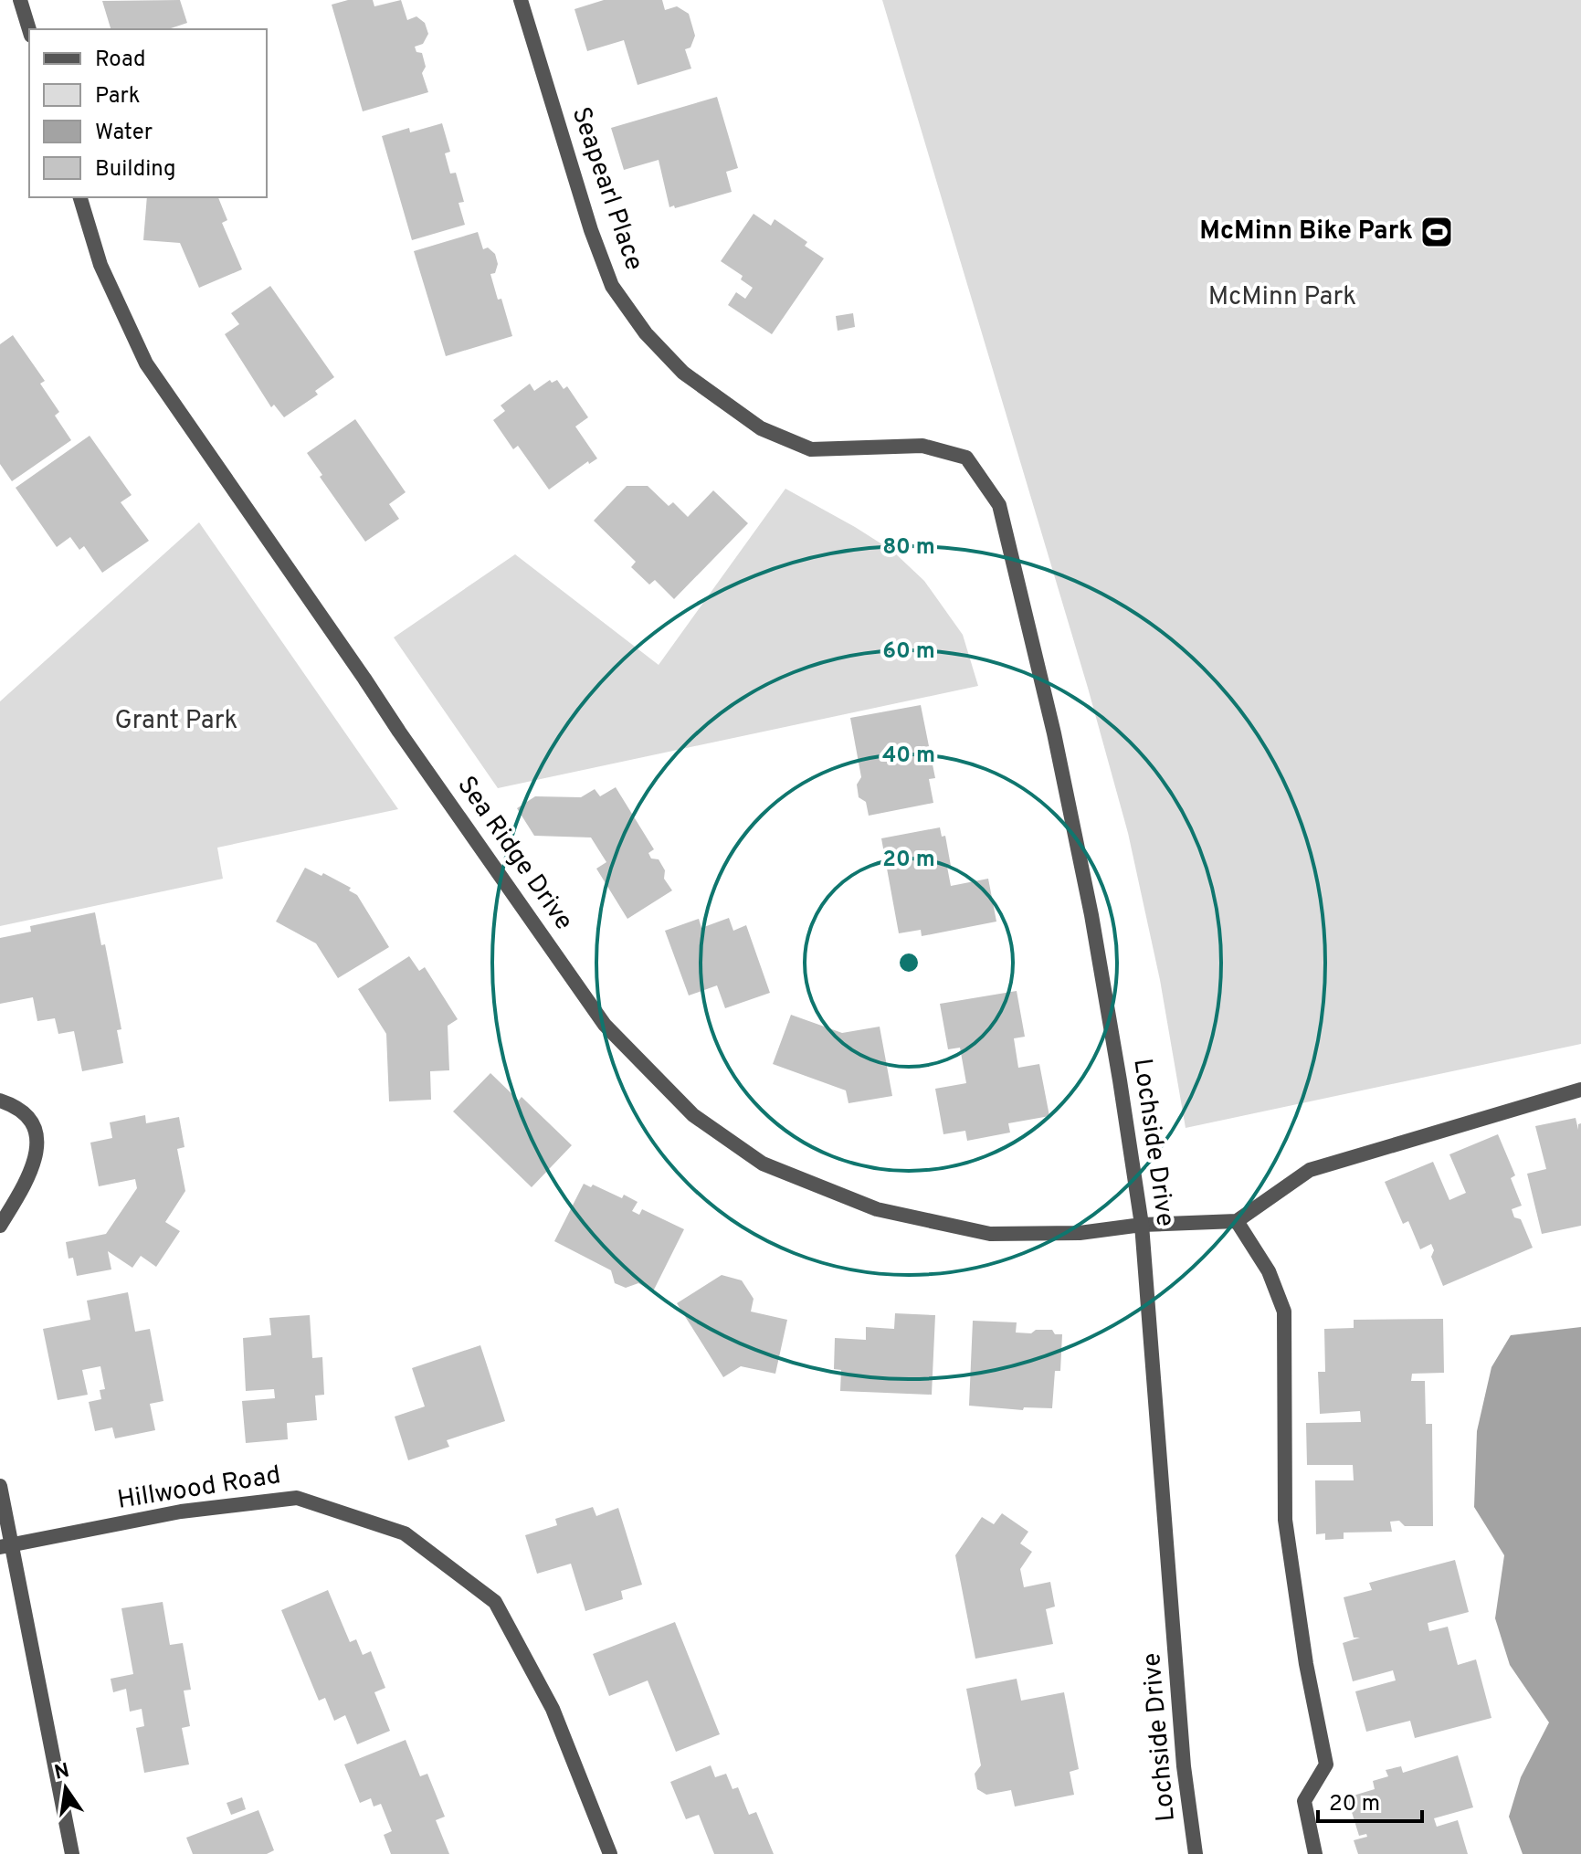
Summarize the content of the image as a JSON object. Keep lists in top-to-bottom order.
{
  "streets": {
    "street": [
      "Seapearl Place",
      "Sea Ridge Drive",
      "Lochside Drive",
      "Hillwood Road"
    ]
  },
  "crossings": [
    ["Seapearl Place", "Lochside Drive"],
    ["Sea Ridge Drive", "Lochside Drive"]
  ],
  "parks": ["McMinn Park", "Grant Park"],
  "places": {
    "sports": ["McMinn Bike Park"]
  },
  "legend": [
    "Road",
    "Park",
    "Water",
    "Building"
  ],
  "scale_bar": "20 m",
  "north": "top",
  "rings": [
    "80 m",
    "60 m",
    "40 m",
    "20 m"
  ]
}
